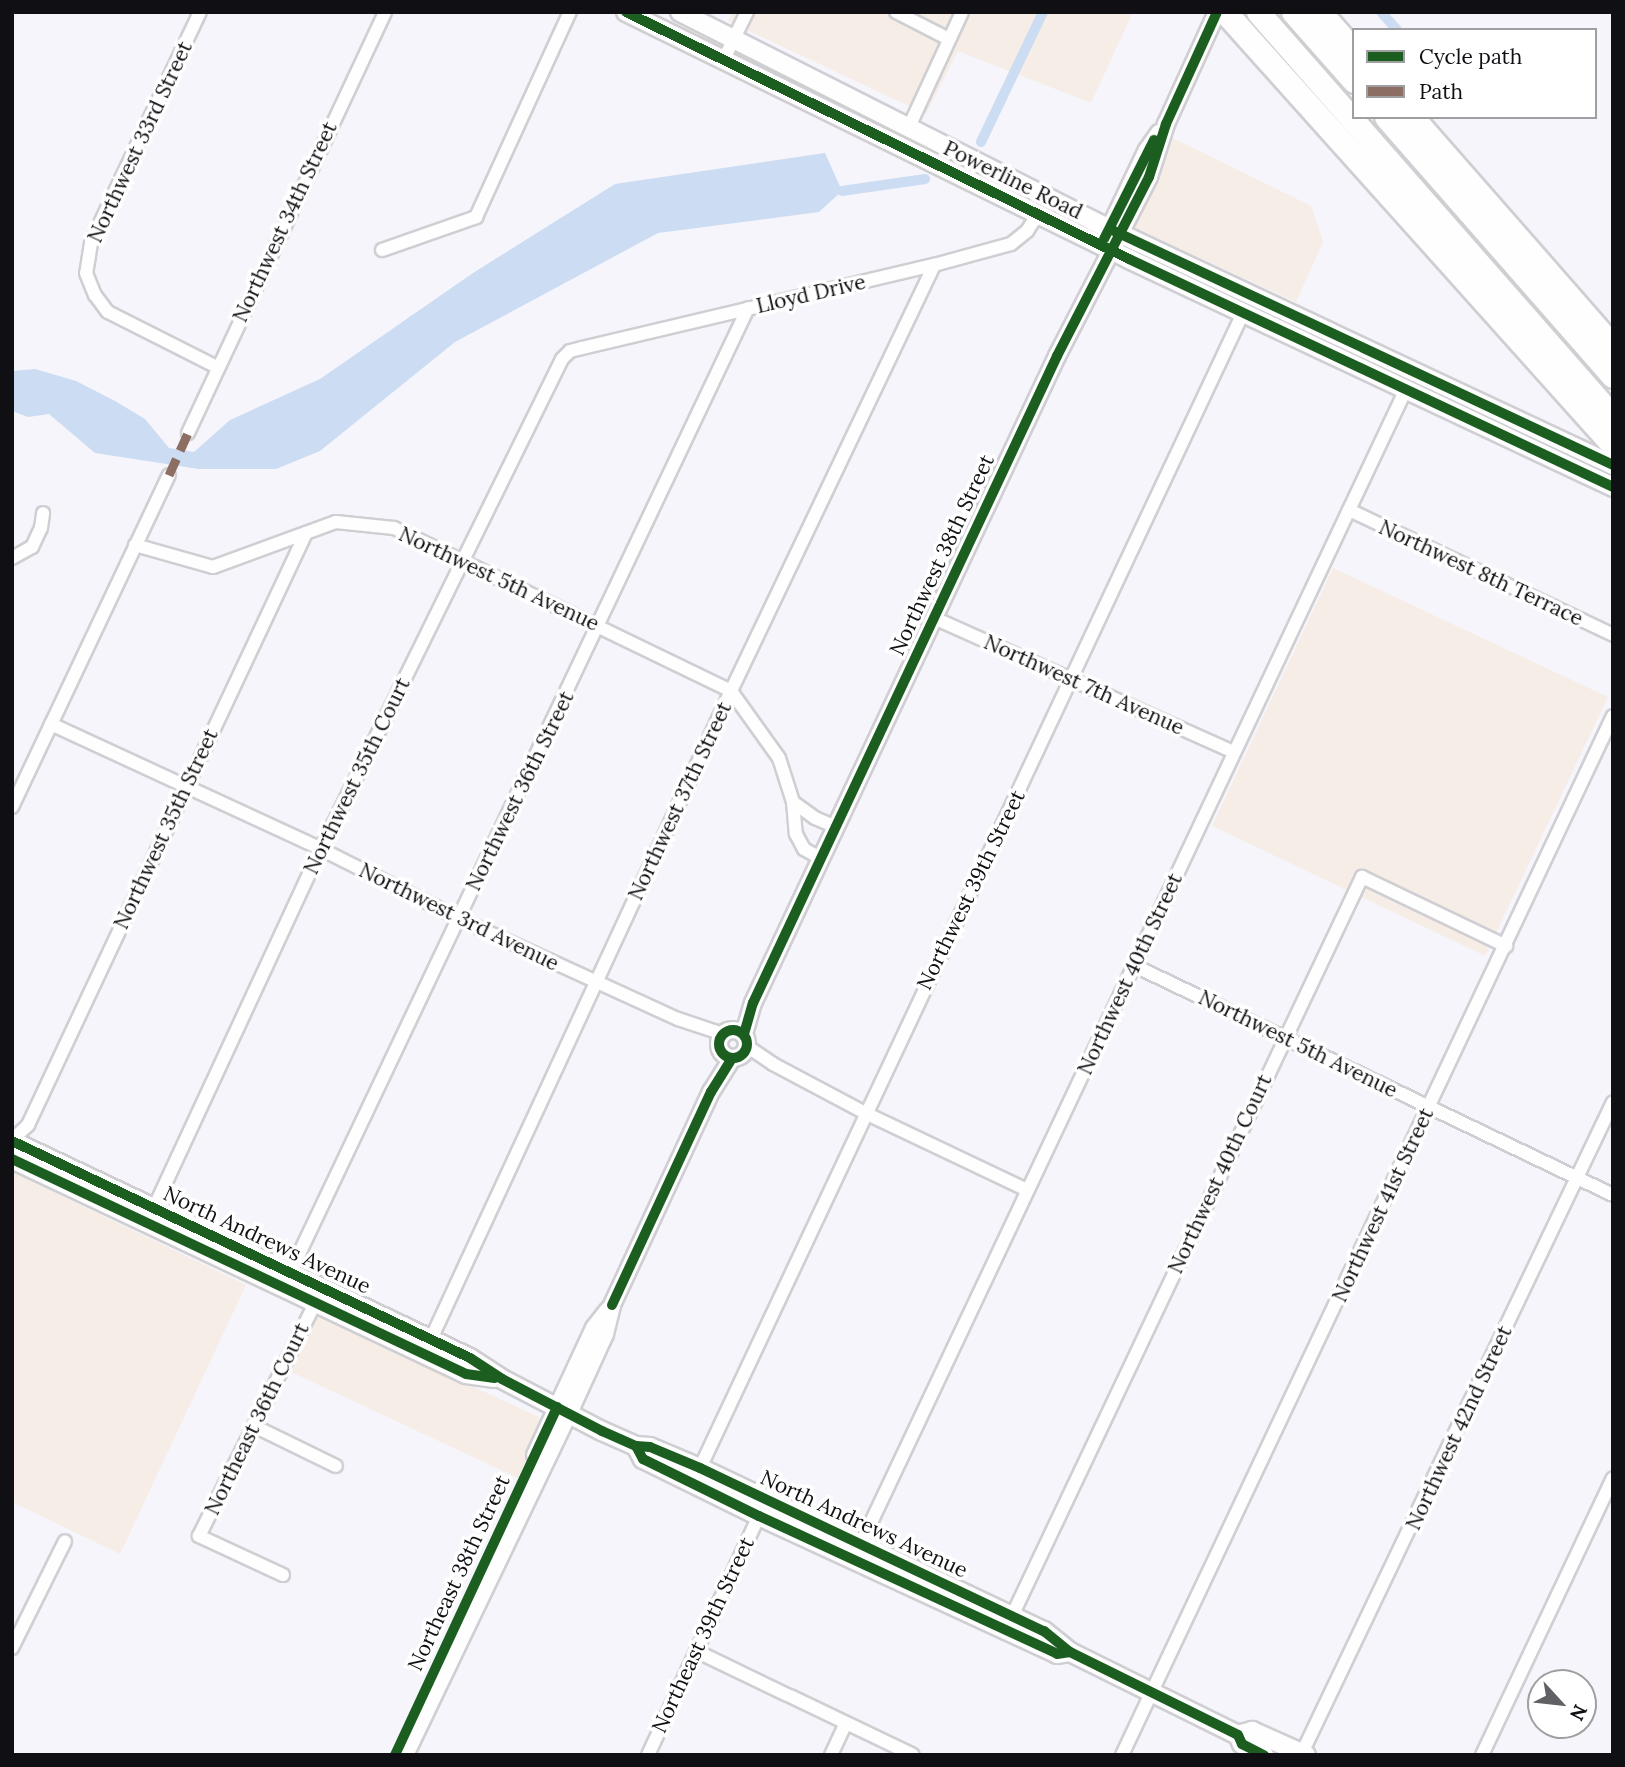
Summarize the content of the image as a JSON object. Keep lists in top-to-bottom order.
{
  "streets": {
    "main road": ["Powerline Road", "North Andrews Avenue"],
    "street": [
      "Northwest 33rd Street",
      "Northwest 34th Street",
      "Lloyd Drive",
      "Northwest 38th Street",
      "Northwest 8th Terrace",
      "Northwest 5th Avenue",
      "Northwest 7th Avenue",
      "Northwest 35th Court",
      "Northwest 36th Street",
      "Northwest 37th Street",
      "Northwest 35th Street",
      "Northwest 39th Street",
      "Northwest 3rd Avenue",
      "Northwest 40th Street",
      "Northwest 40th Court",
      "Northwest 41st Street",
      "Northeast 36th Court",
      "Northwest 42nd Street",
      "Northeast 38th Street",
      "Northeast 39th Street"
    ]
  },
  "crossings": [
    ["Northwest 33rd Street", "Northwest 34th Street"],
    ["Powerline Road", "Lloyd Drive"],
    ["Powerline Road", "Northwest 38th Street"],
    ["Powerline Road", "Northwest 39th Street"],
    ["Powerline Road", "Northwest 40th Street"],
    ["Lloyd Drive", "Northwest 35th Court"],
    ["Lloyd Drive", "Northwest 36th Street"],
    ["Lloyd Drive", "Northwest 37th Street"],
    ["Northwest 38th Street", "Northwest 5th Avenue"],
    ["Northwest 38th Street", "Northwest 7th Avenue"],
    ["Northwest 38th Street", "Northwest 3rd Avenue"],
    ["Northwest 38th Street", "North Andrews Avenue"],
    ["Northwest 38th Street", "Northeast 38th Street"],
    ["Northwest 8th Terrace", "Northwest 40th Street"],
    ["Northwest 5th Avenue", "Northwest 35th Court"],
    ["Northwest 5th Avenue", "Northwest 36th Street"],
    ["Northwest 5th Avenue", "Northwest 37th Street"],
    ["Northwest 5th Avenue", "Northwest 35th Street"],
    ["Northwest 5th Avenue", "Northwest 40th Street"],
    ["Northwest 5th Avenue", "Northwest 40th Court"],
    ["Northwest 5th Avenue", "Northwest 41st Street"],
    ["Northwest 5th Avenue", "Northwest 42nd Street"],
    ["Northwest 7th Avenue", "Northwest 39th Street"],
    ["Northwest 7th Avenue", "Northwest 40th Street"],
    ["Northwest 35th Court", "Northwest 3rd Avenue"],
    ["Northwest 35th Court", "North Andrews Avenue"],
    ["Northwest 36th Street", "Northwest 3rd Avenue"],
    ["Northwest 36th Street", "North Andrews Avenue"],
    ["Northwest 37th Street", "Northwest 3rd Avenue"],
    ["Northwest 37th Street", "North Andrews Avenue"],
    ["Northwest 35th Street", "Northwest 3rd Avenue"],
    ["Northwest 35th Street", "North Andrews Avenue"],
    ["Northwest 39th Street", "Northwest 3rd Avenue"],
    ["Northwest 39th Street", "North Andrews Avenue"],
    ["Northwest 3rd Avenue", "Northwest 40th Street"],
    ["Northwest 40th Street", "North Andrews Avenue"],
    ["Northwest 40th Court", "Northwest 41st Street"],
    ["Northwest 40th Court", "North Andrews Avenue"],
    ["Northwest 41st Street", "North Andrews Avenue"],
    ["North Andrews Avenue", "Northeast 36th Court"],
    ["North Andrews Avenue", "Northwest 42nd Street"],
    ["North Andrews Avenue", "Northeast 38th Street"],
    ["North Andrews Avenue", "Northeast 39th Street"]
  ],
  "legend": ["Cycle path", "Path"],
  "north": "bottom right"
}
